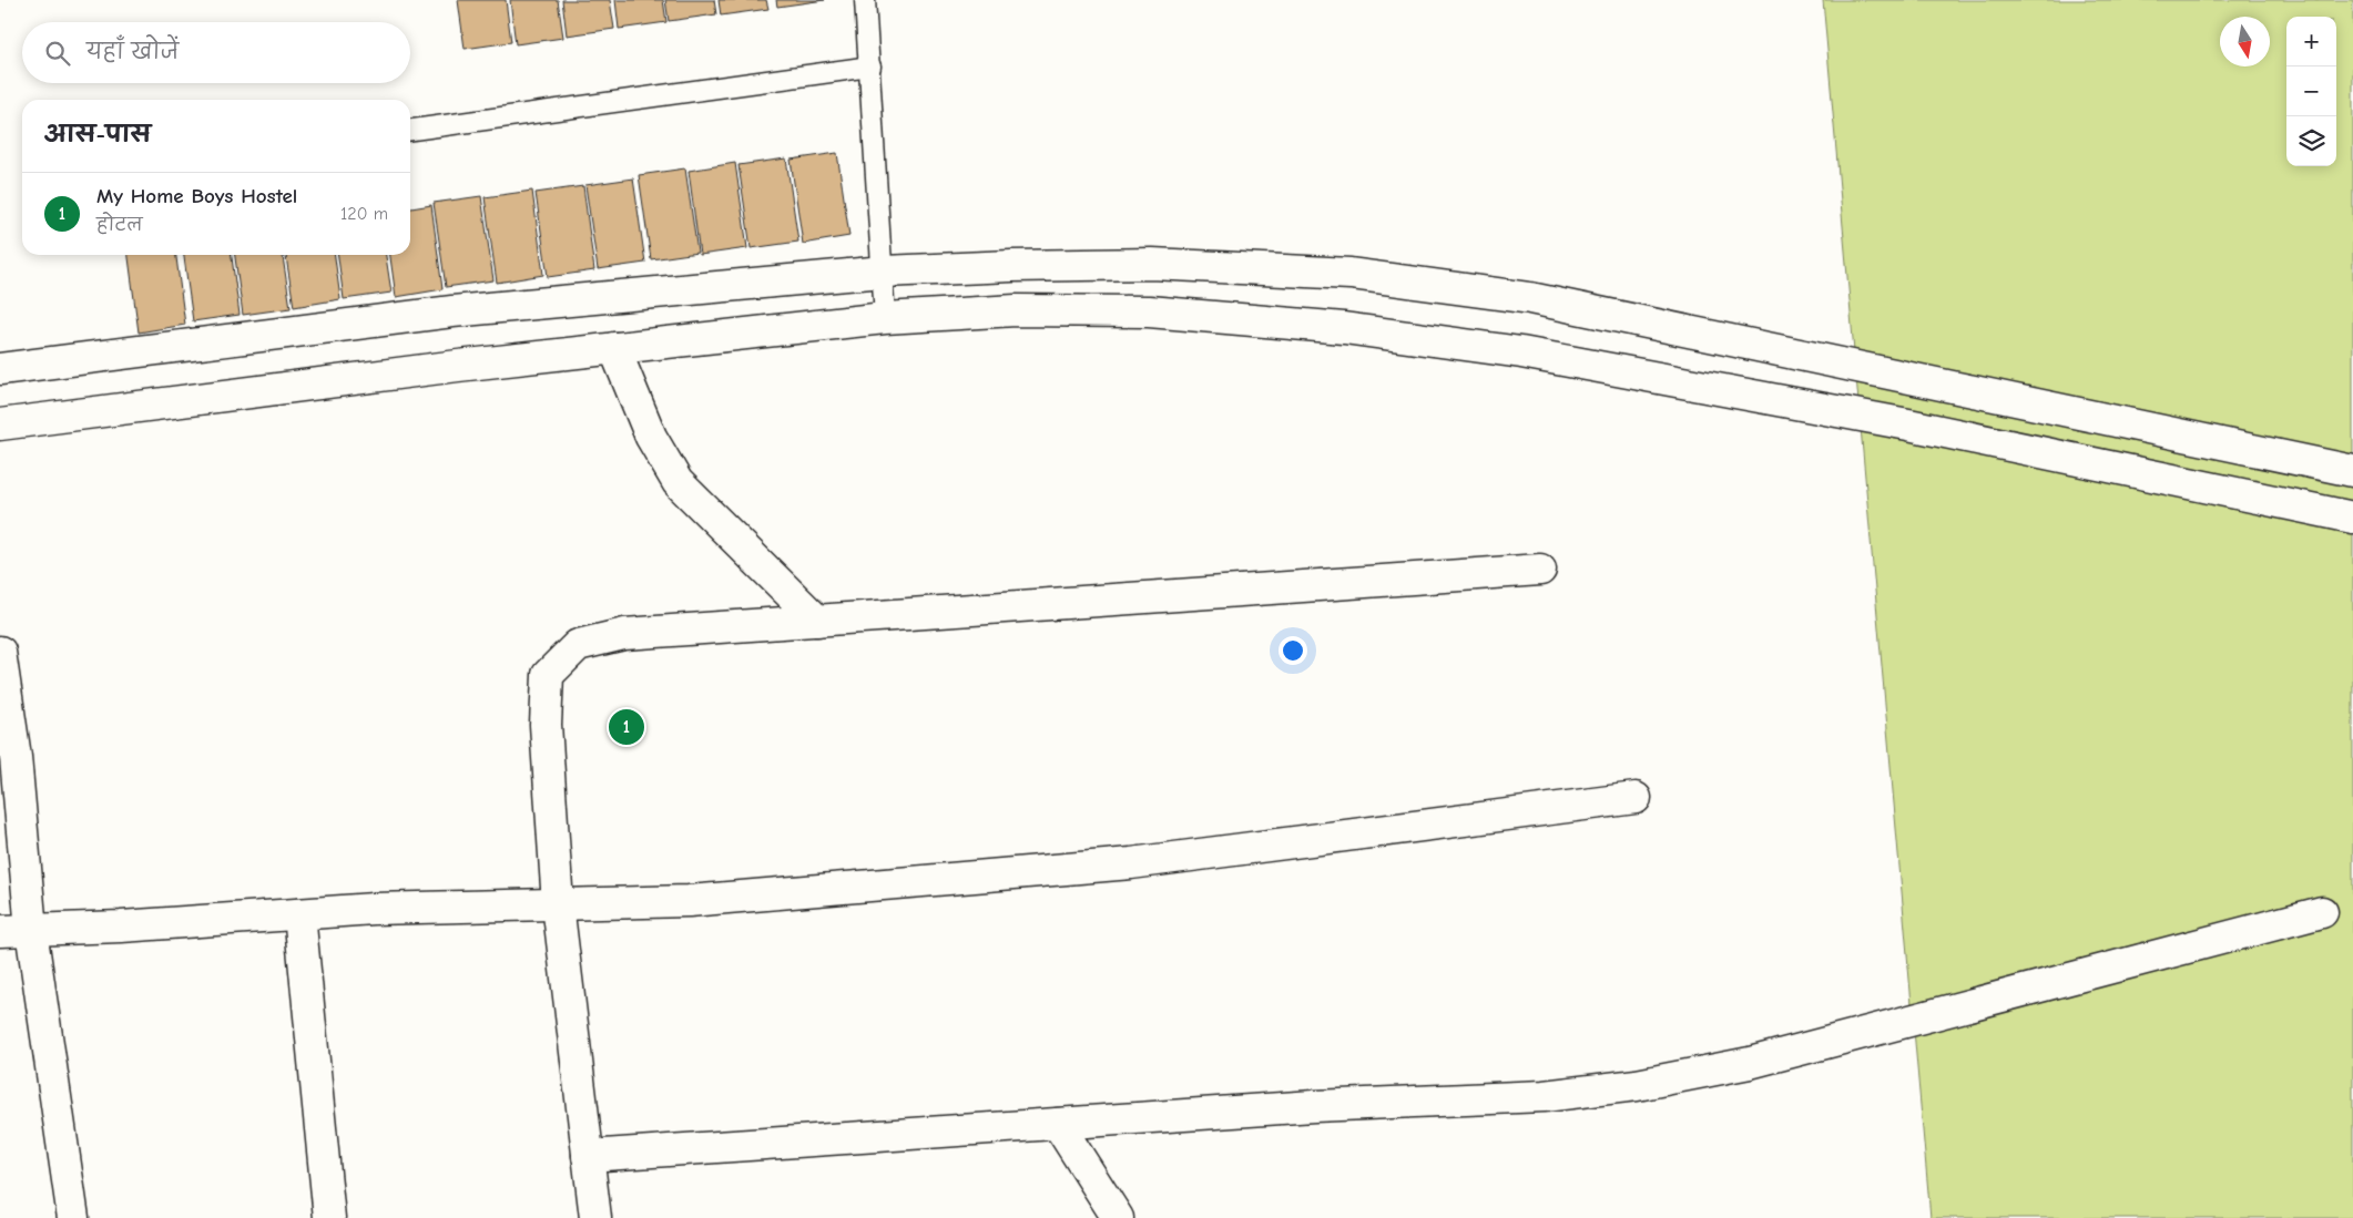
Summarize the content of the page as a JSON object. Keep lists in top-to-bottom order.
{
  "north": "bottom",
  "page": {
    "map_buttons": ["+", "−"],
    "search": "यहाँ खोजें",
    "heading": "आस-पास",
    "list": [
      {
        "mark": "1",
        "name": "My Home Boys Hostel",
        "note": "होटल",
        "value": "120 m"
      }
    ],
    "pins": "1"
  }
}
